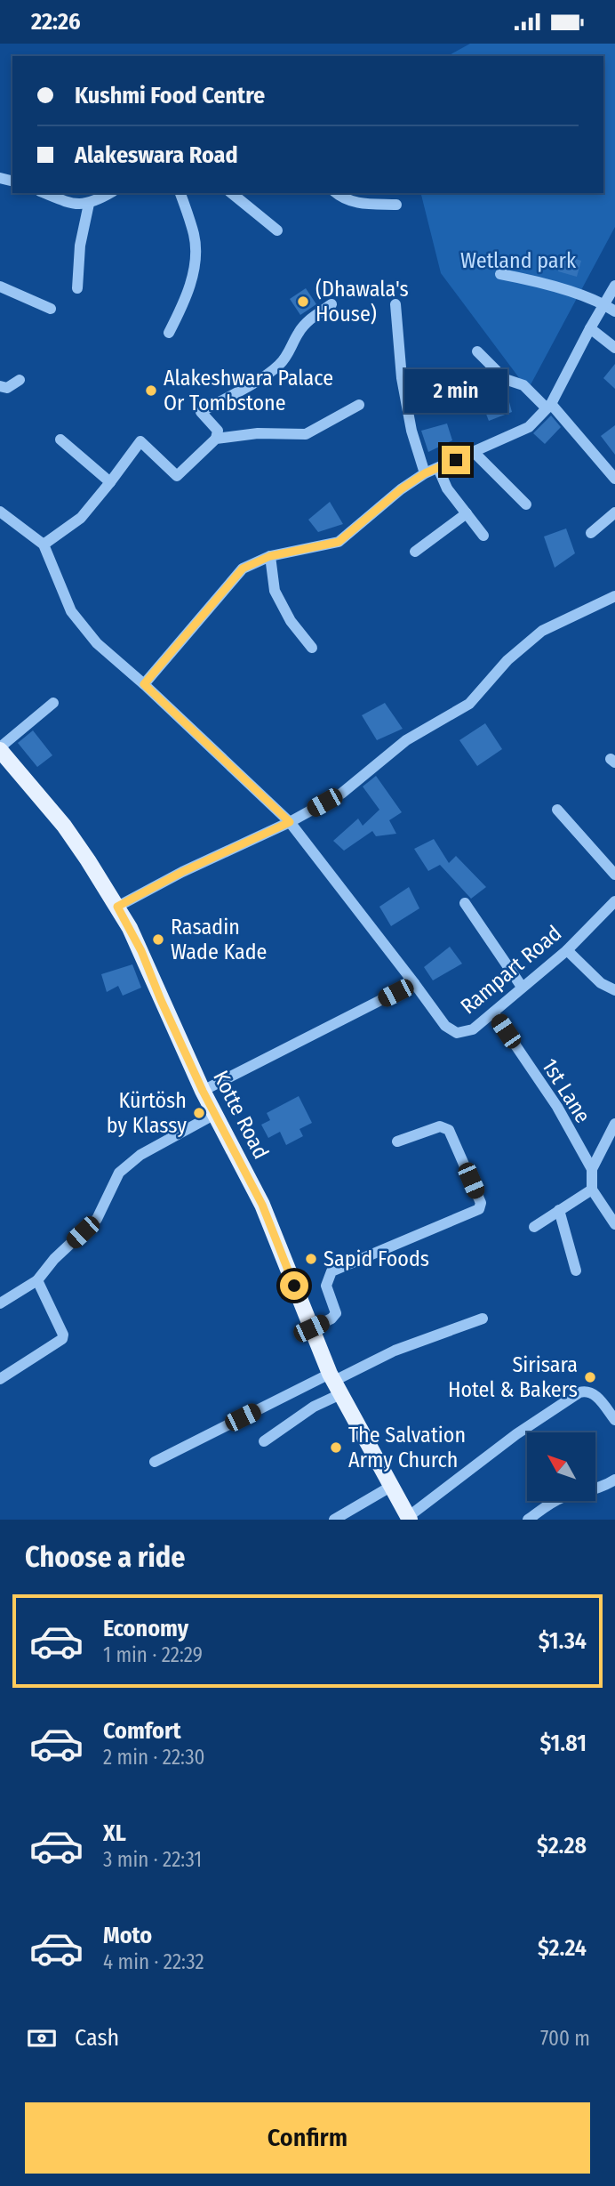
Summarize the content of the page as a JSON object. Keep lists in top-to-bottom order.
{
  "streets": {
    "main road": ["Kotte Road"],
    "street": ["Rampart Road", "1st Lane"]
  },
  "crossings": [
    ["Rampart Road", "1st Lane"]
  ],
  "parks": ["Wetland park"],
  "places": [
    "(Dhawala's House)",
    "Alakeshwara Palace Or Tombstone",
    "Rasadin Wade Kade",
    "Kürtösh by Klassy",
    "Sapid Foods",
    "Sirisara Hotel & Bakers",
    "The Salvation Army Church"
  ],
  "north": "top left",
  "page": {
    "status": "22:26",
    "banner": ["Kushmi Food Centre", "Alakeswara Road"],
    "bubble": "2 min",
    "heading": "Choose a ride",
    "list": [
      {
        "name": "Economy",
        "note": "1 min · 22:29",
        "value": "$1.34"
      },
      {
        "name": "Comfort",
        "note": "2 min · 22:30",
        "value": "$1.81"
      },
      {
        "name": "XL",
        "note": "3 min · 22:31",
        "value": "$2.28"
      },
      {
        "name": "Moto",
        "note": "4 min · 22:32",
        "value": "$2.24"
      }
    ],
    "pay": ["Cash", "700 m"],
    "buttons": "Confirm"
  }
}
